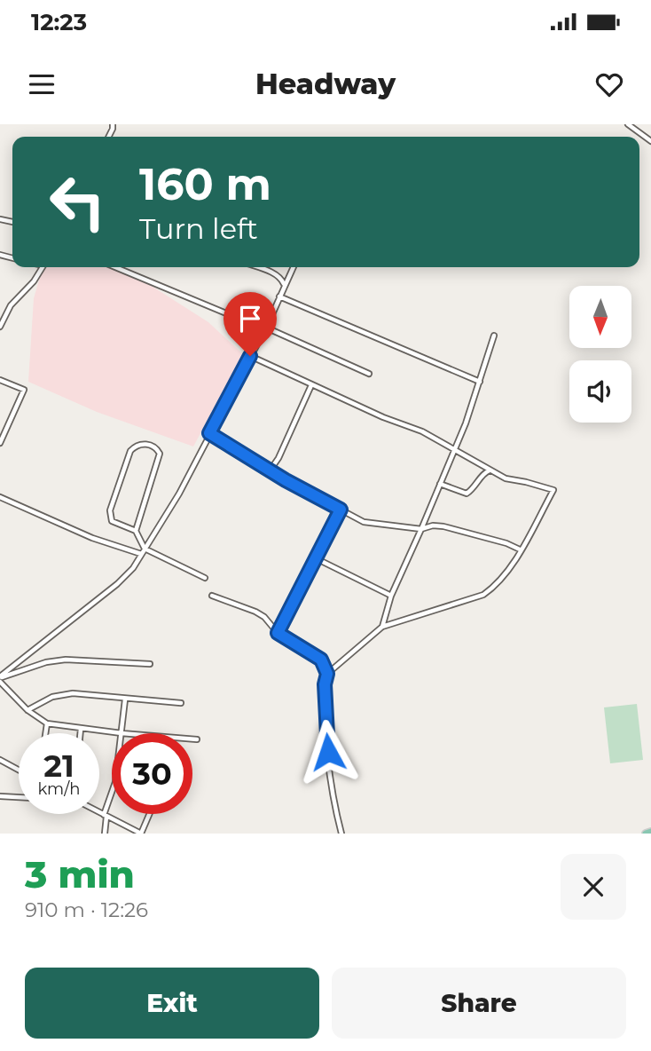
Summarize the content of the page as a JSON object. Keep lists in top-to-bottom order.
{
  "north": "bottom",
  "page": {
    "status": "12:23",
    "header": "Headway",
    "turn": ["160 m", "Turn left"],
    "speed": "21 km/h",
    "limit": "30",
    "heading": ["3 min", "910 m · 12:26"],
    "buttons": ["Exit", "Share"]
  }
}
